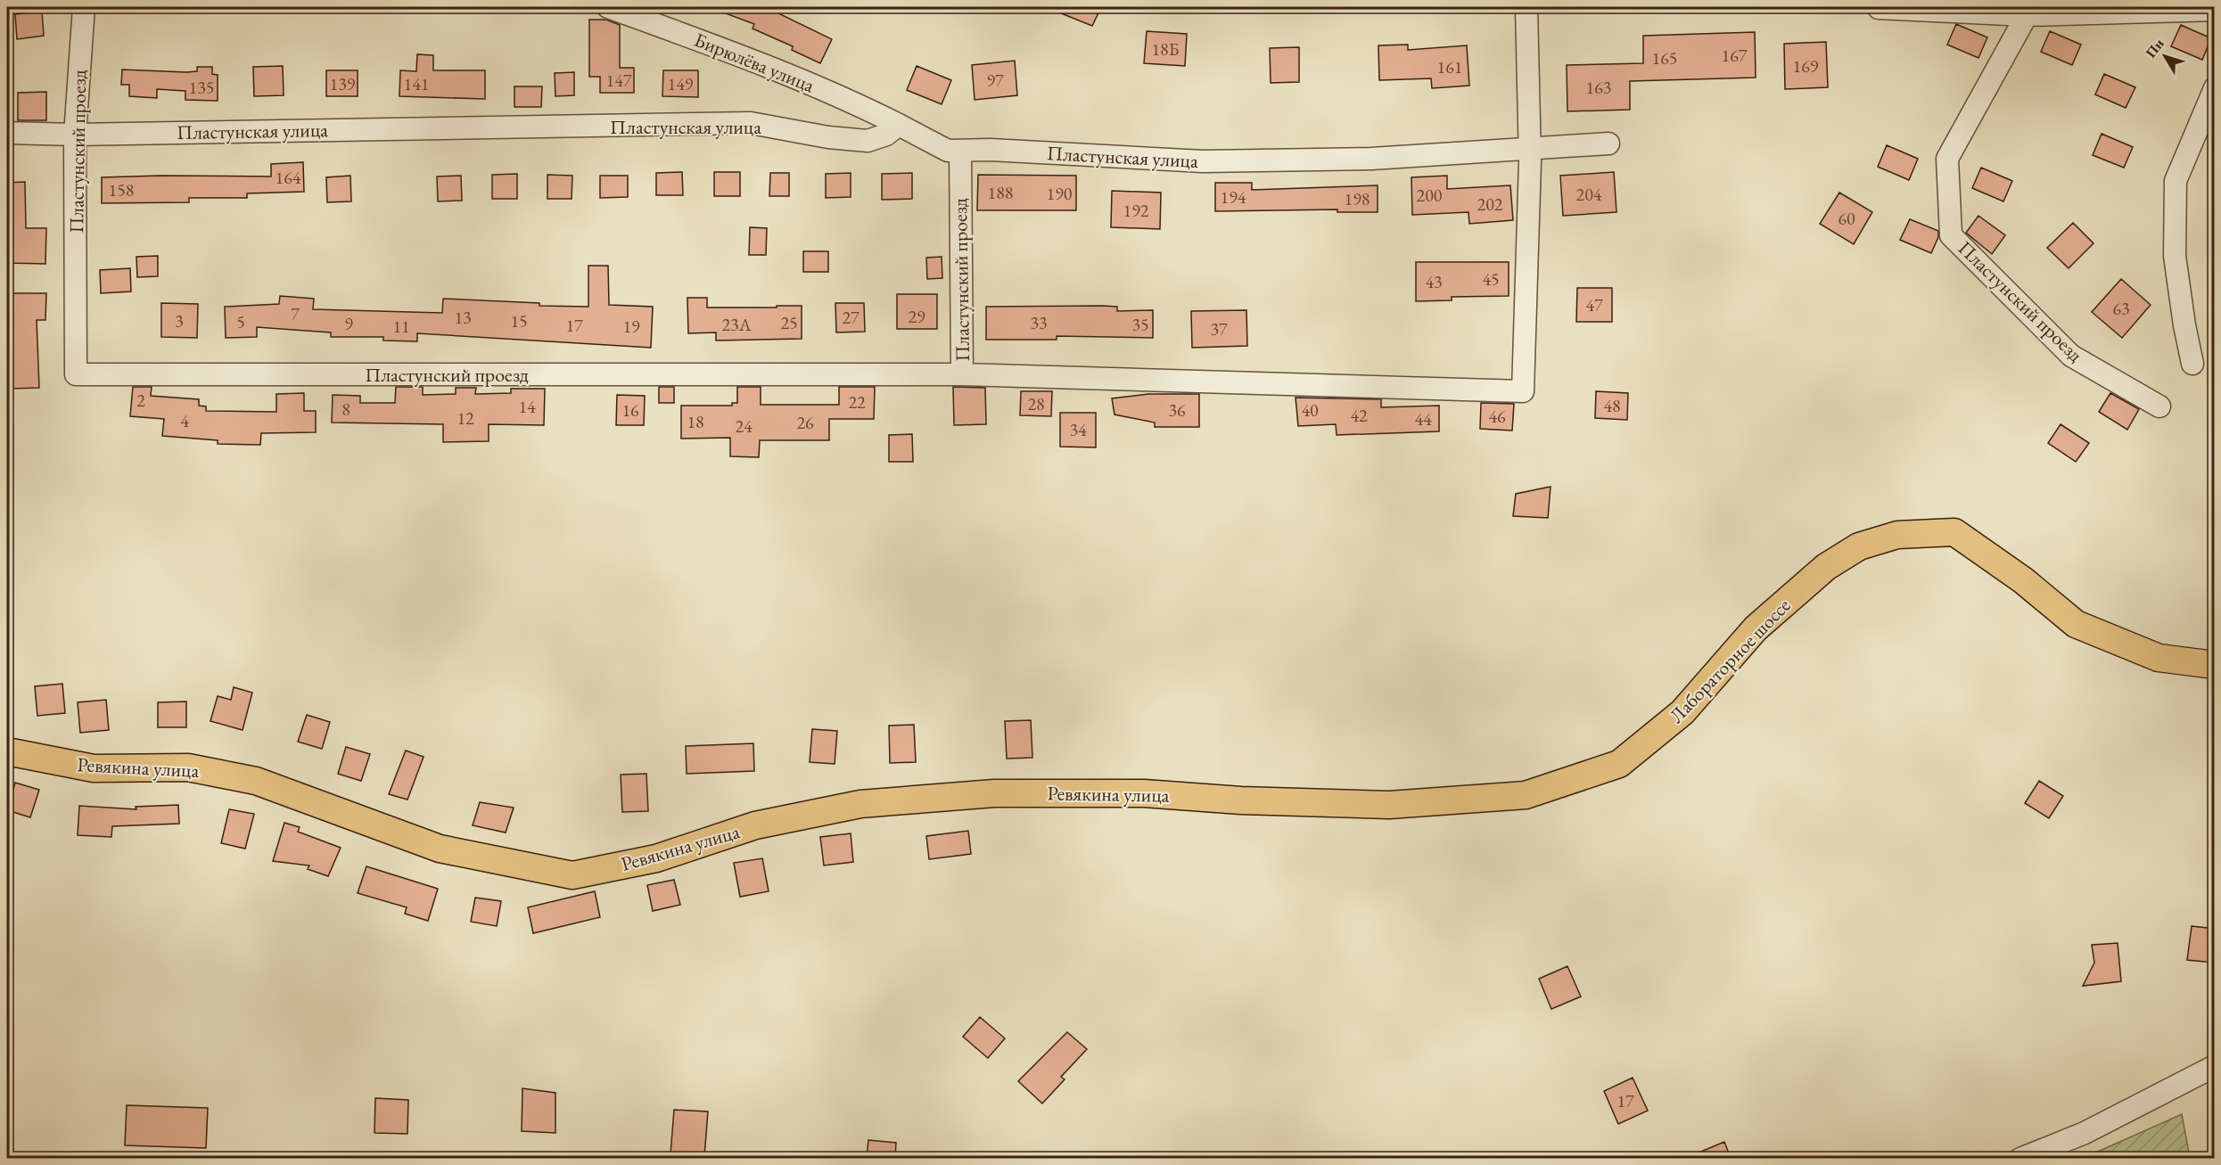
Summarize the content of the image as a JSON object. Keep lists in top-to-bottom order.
{
  "streets": {
    "main road": ["Лабораторное шоссе", "Ревякина улица"],
    "street": ["Бирюлёва улица", "Пластунская улица", "Пластунский проезд"]
  },
  "crossings": [
    ["Бирюлёва улица", "Пластунская улица"],
    ["Пластунская улица", "Пластунский проезд"],
    ["Лабораторное шоссе", "Ревякина улица"]
  ],
  "house_numbers": [
    "18Б",
    "167",
    "165",
    "169",
    "161",
    "147",
    "97",
    "139",
    "141",
    "149",
    "135",
    "163",
    "164",
    "158",
    "188",
    "190",
    "204",
    "200",
    "194",
    "198",
    "202",
    "192",
    "60",
    "45",
    "43",
    "47",
    "63",
    "7",
    "29",
    "13",
    "27",
    "3",
    "15",
    "5",
    "25",
    "33",
    "9",
    "23А",
    "35",
    "17",
    "11",
    "19",
    "37",
    "2",
    "22",
    "28",
    "48",
    "14",
    "8",
    "16",
    "36",
    "40",
    "42",
    "46",
    "12",
    "44",
    "4",
    "18",
    "26",
    "24",
    "34",
    "17"
  ],
  "north": "top left"
}
